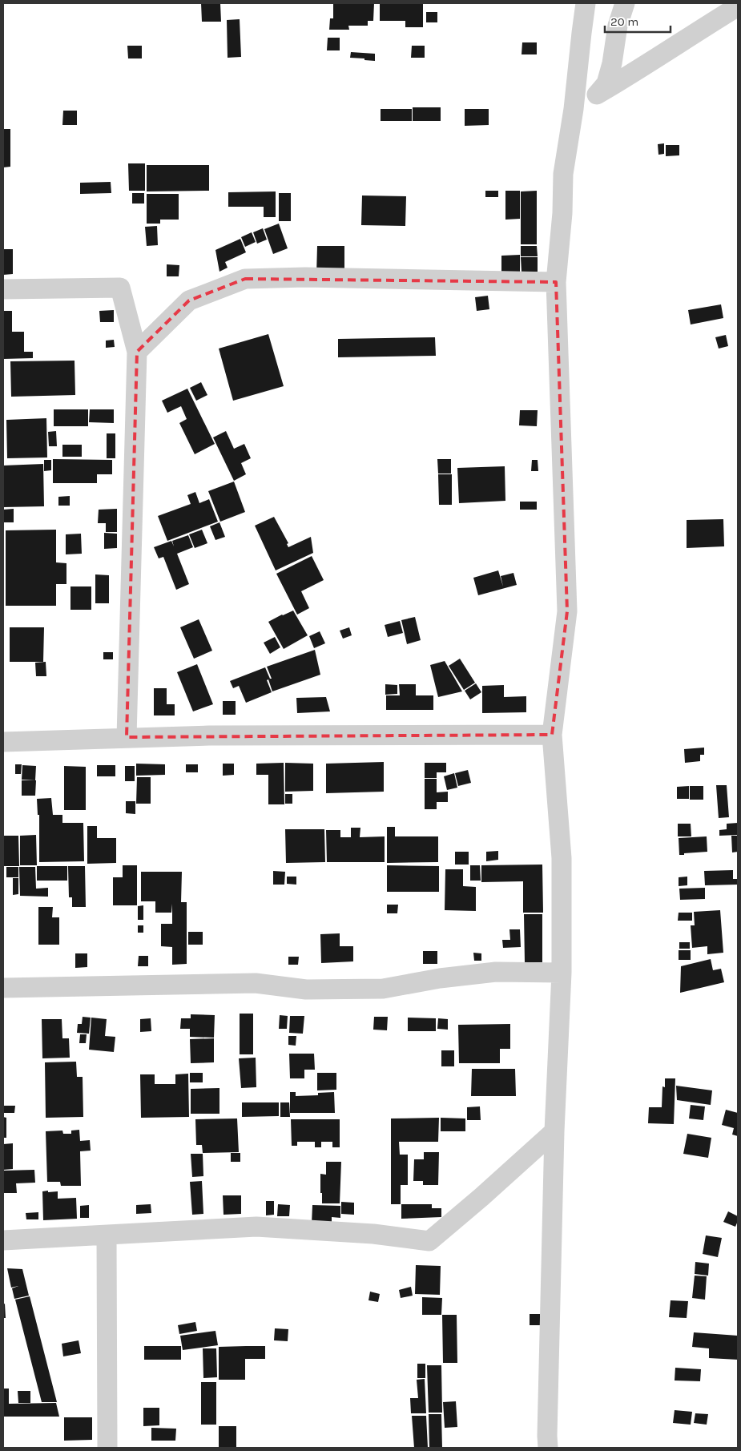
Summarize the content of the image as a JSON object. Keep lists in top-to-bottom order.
{
  "scale_bar": "20 m"
}
